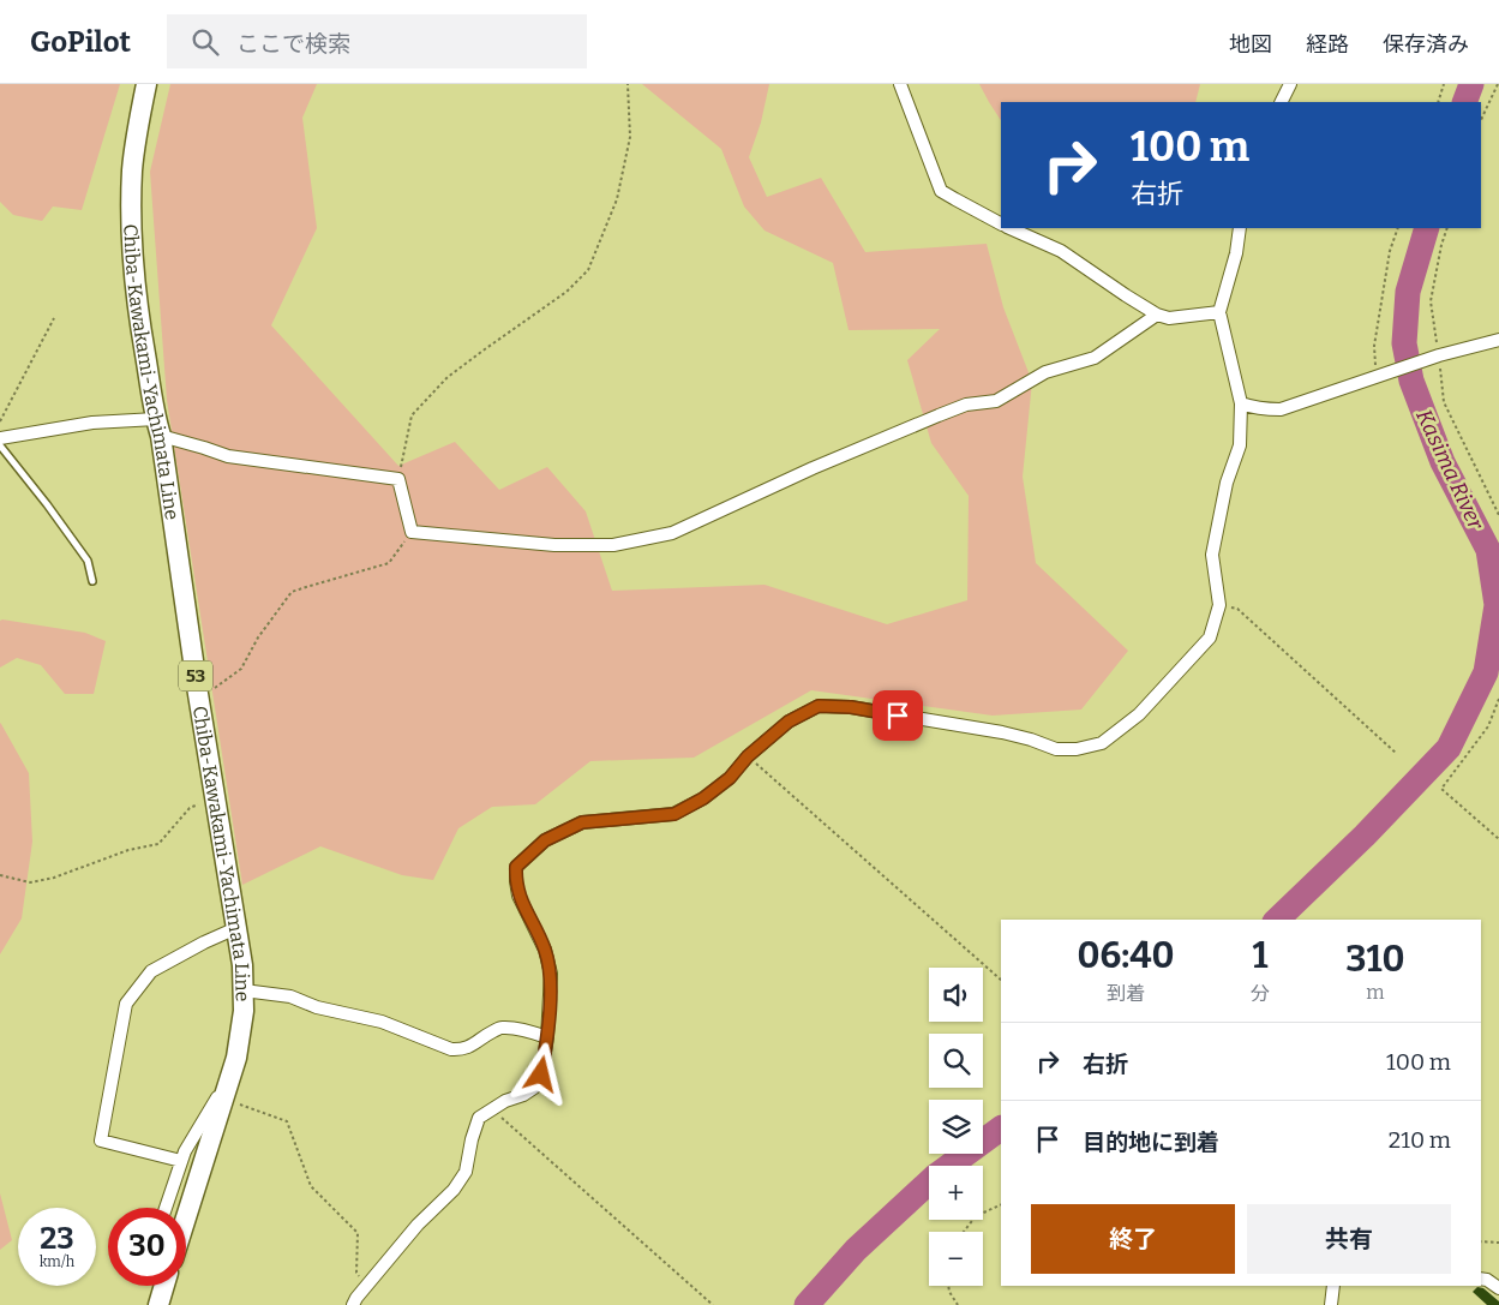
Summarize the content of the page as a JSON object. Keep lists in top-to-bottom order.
{
  "streets": {
    "main road": ["Chiba-Kawakami-Yachimata Line", "53"]
  },
  "water": ["Kasima River"],
  "page": {
    "header": "GoPilot",
    "search": "ここで検索",
    "nav": ["地図", "経路", "保存済み"],
    "turn": ["100 m", "右折"],
    "eta": [
      "06:40",
      "到着",
      "1",
      "分",
      "310",
      "m"
    ],
    "map_buttons": ["+", "−"],
    "list": [
      {
        "name": "右折",
        "value": "100 m"
      },
      {
        "name": "目的地に到着",
        "value": "210 m"
      }
    ],
    "buttons": ["終了", "共有"],
    "speed": "23 km/h",
    "limit": "30"
  }
}
